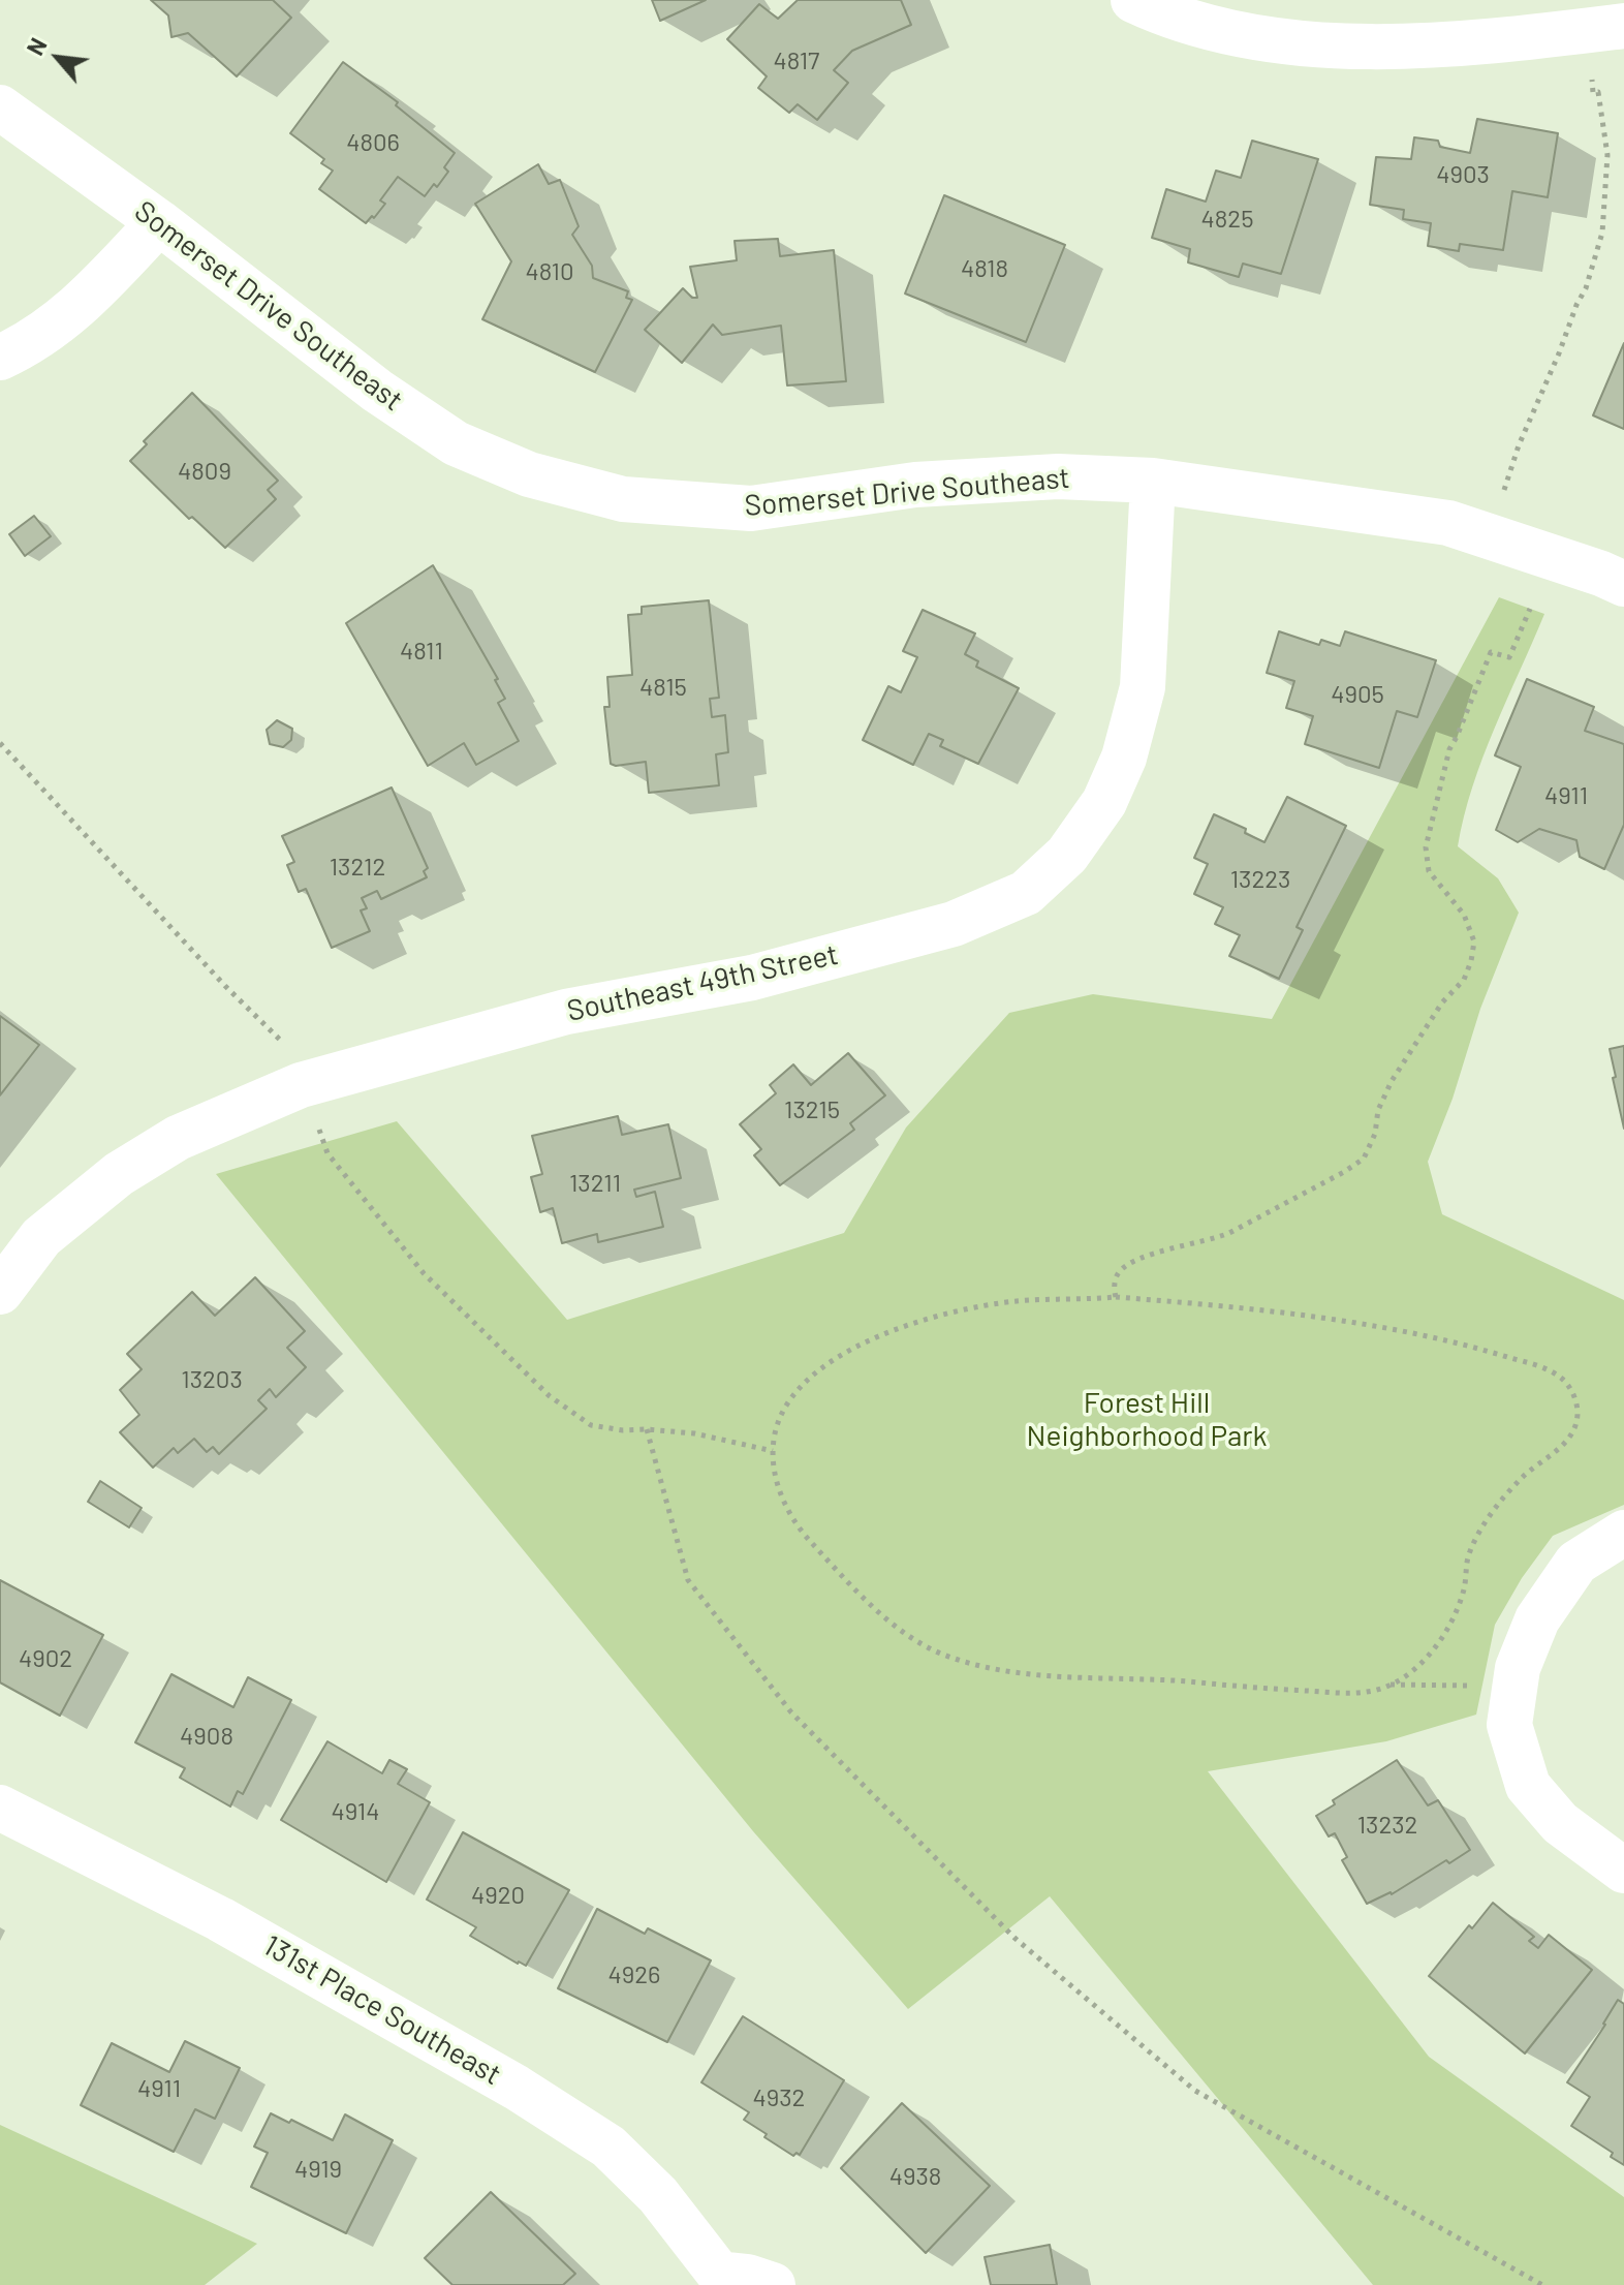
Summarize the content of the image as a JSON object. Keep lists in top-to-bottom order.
{
  "streets": {
    "street": ["Somerset Drive Southeast", "Southeast 49th Street", "131st Place Southeast"]
  },
  "crossings": [
    ["Somerset Drive Southeast", "Southeast 49th Street"]
  ],
  "parks": ["Forest Hill Neighborhood Park"],
  "house_numbers": [
    "4817",
    "4806",
    "4903",
    "4825",
    "4818",
    "4810",
    "4809",
    "4811",
    "4815",
    "4905",
    "4911",
    "13212",
    "13223",
    "13215",
    "13211",
    "13203",
    "4902",
    "4908",
    "4914",
    "13232",
    "4920",
    "4926",
    "4911",
    "4932",
    "4919",
    "4938"
  ],
  "north": "top left"
}
